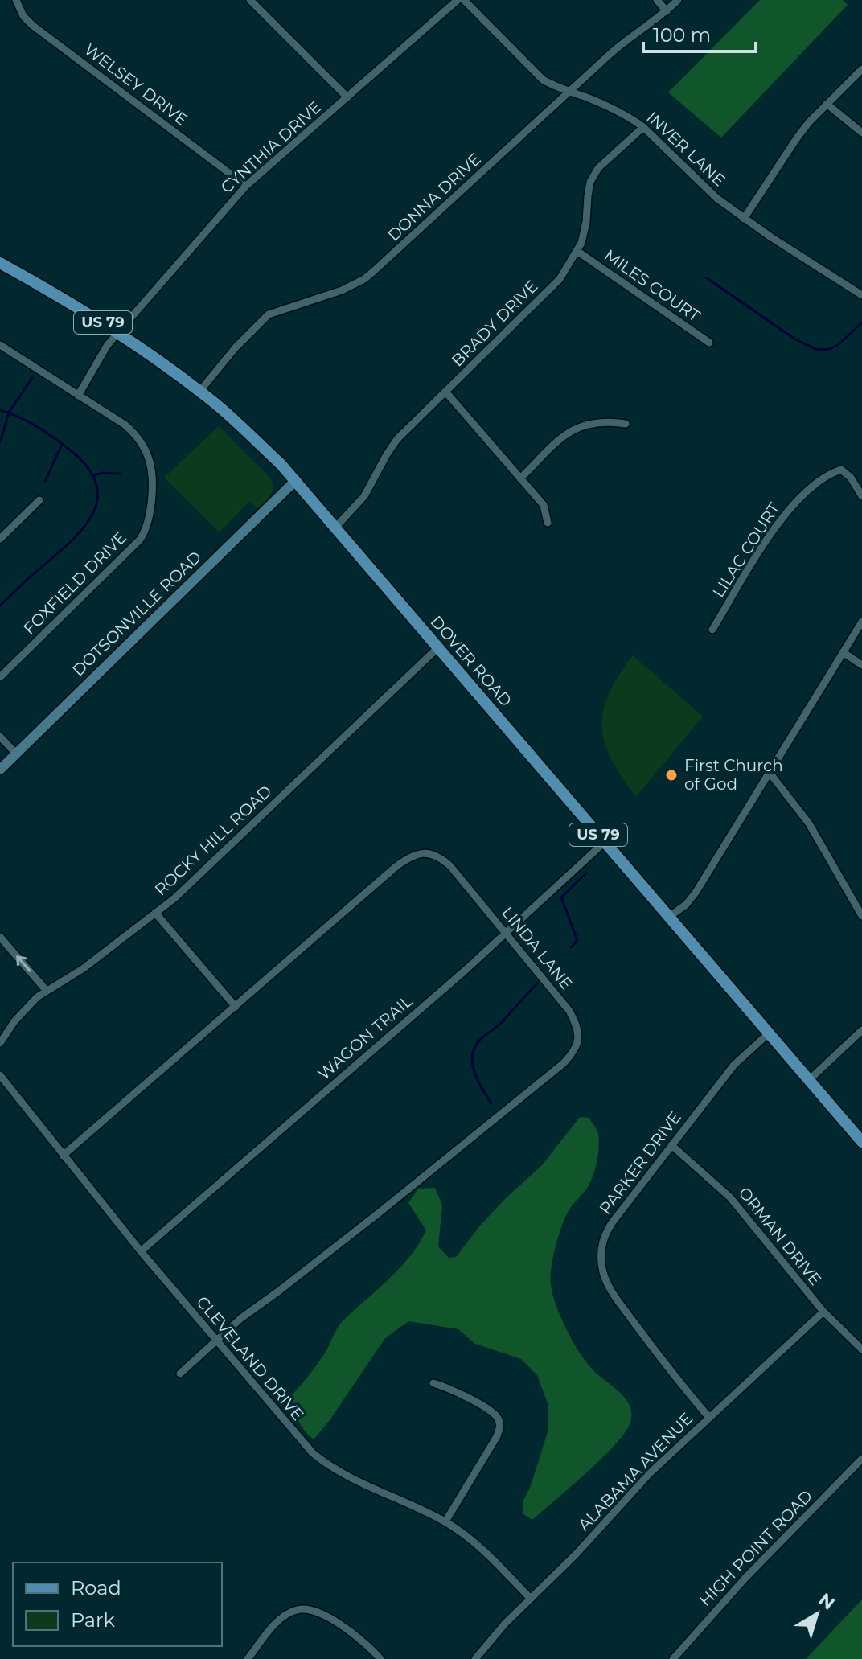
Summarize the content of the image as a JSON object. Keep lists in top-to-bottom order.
{
  "streets": {
    "main road": ["US 79", "DOTSONVILLE ROAD", "DOVER ROAD"],
    "street": [
      "WELSEY DRIVE",
      "CYNTHIA DRIVE",
      "INVER LANE",
      "DONNA DRIVE",
      "MILES COURT",
      "BRADY DRIVE",
      "LILAC COURT",
      "FOXFIELD DRIVE",
      "ROCKY HILL ROAD",
      "LINDA LANE",
      "WAGON TRAIL",
      "PARKER DRIVE",
      "ORMAN DRIVE",
      "CLEVELAND DRIVE",
      "ALABAMA AVENUE",
      "HIGH POINT ROAD"
    ]
  },
  "crossings": [
    ["WELSEY DRIVE", "CYNTHIA DRIVE"],
    ["CYNTHIA DRIVE", "FOXFIELD DRIVE"],
    ["CYNTHIA DRIVE", "DOVER ROAD"],
    ["INVER LANE", "DONNA DRIVE"],
    ["INVER LANE", "BRADY DRIVE"],
    ["DONNA DRIVE", "DOVER ROAD"],
    ["MILES COURT", "BRADY DRIVE"],
    ["BRADY DRIVE", "DOVER ROAD"],
    ["DOTSONVILLE ROAD", "DOVER ROAD"],
    ["DOVER ROAD", "ROCKY HILL ROAD"],
    ["DOVER ROAD", "WAGON TRAIL"],
    ["DOVER ROAD", "PARKER DRIVE"],
    ["LINDA LANE", "WAGON TRAIL"],
    ["LINDA LANE", "CLEVELAND DRIVE"],
    ["WAGON TRAIL", "CLEVELAND DRIVE"],
    ["PARKER DRIVE", "ORMAN DRIVE"],
    ["PARKER DRIVE", "ALABAMA AVENUE"],
    ["ORMAN DRIVE", "ALABAMA AVENUE"],
    ["CLEVELAND DRIVE", "ALABAMA AVENUE"]
  ],
  "places": ["First Church of God"],
  "legend": ["Road", "Park"],
  "scale_bar": "100 m",
  "north": "top right"
}
